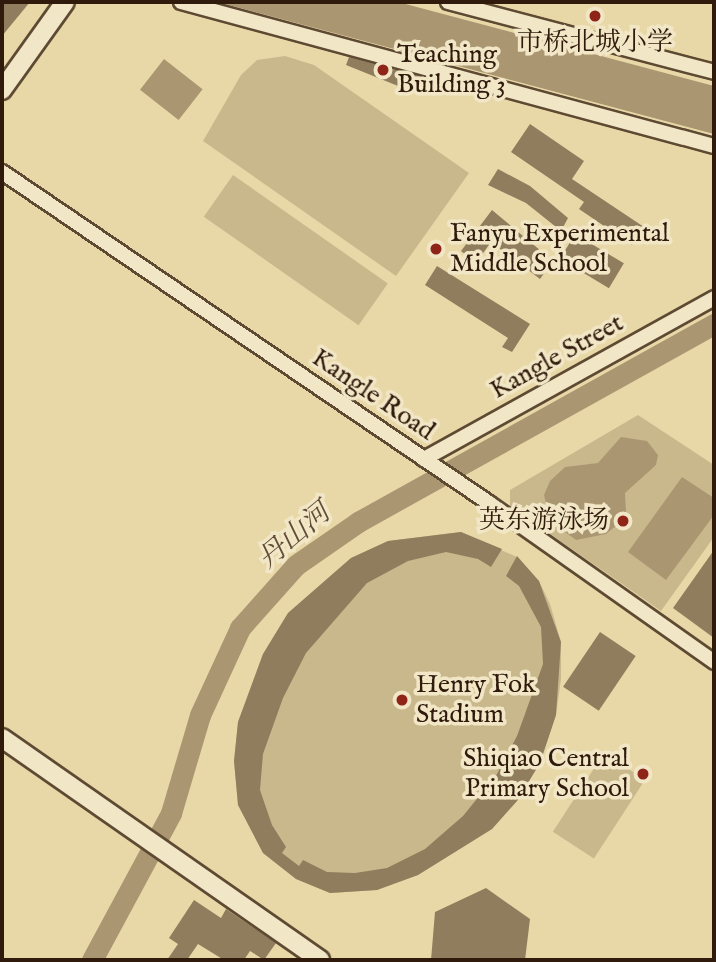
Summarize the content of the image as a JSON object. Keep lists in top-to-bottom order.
{
  "streets": {
    "street": ["Kangle Street", "Kangle Road"]
  },
  "crossings": [
    ["Kangle Street", "Kangle Road"]
  ],
  "water": ["丹山河"],
  "places": [
    "市桥北城小学",
    "Teaching Building 3",
    "Fanyu Experimental Middle School",
    "英东游泳场",
    "Henry Fok Stadium",
    "Shiqiao Central Primary School"
  ]
}
